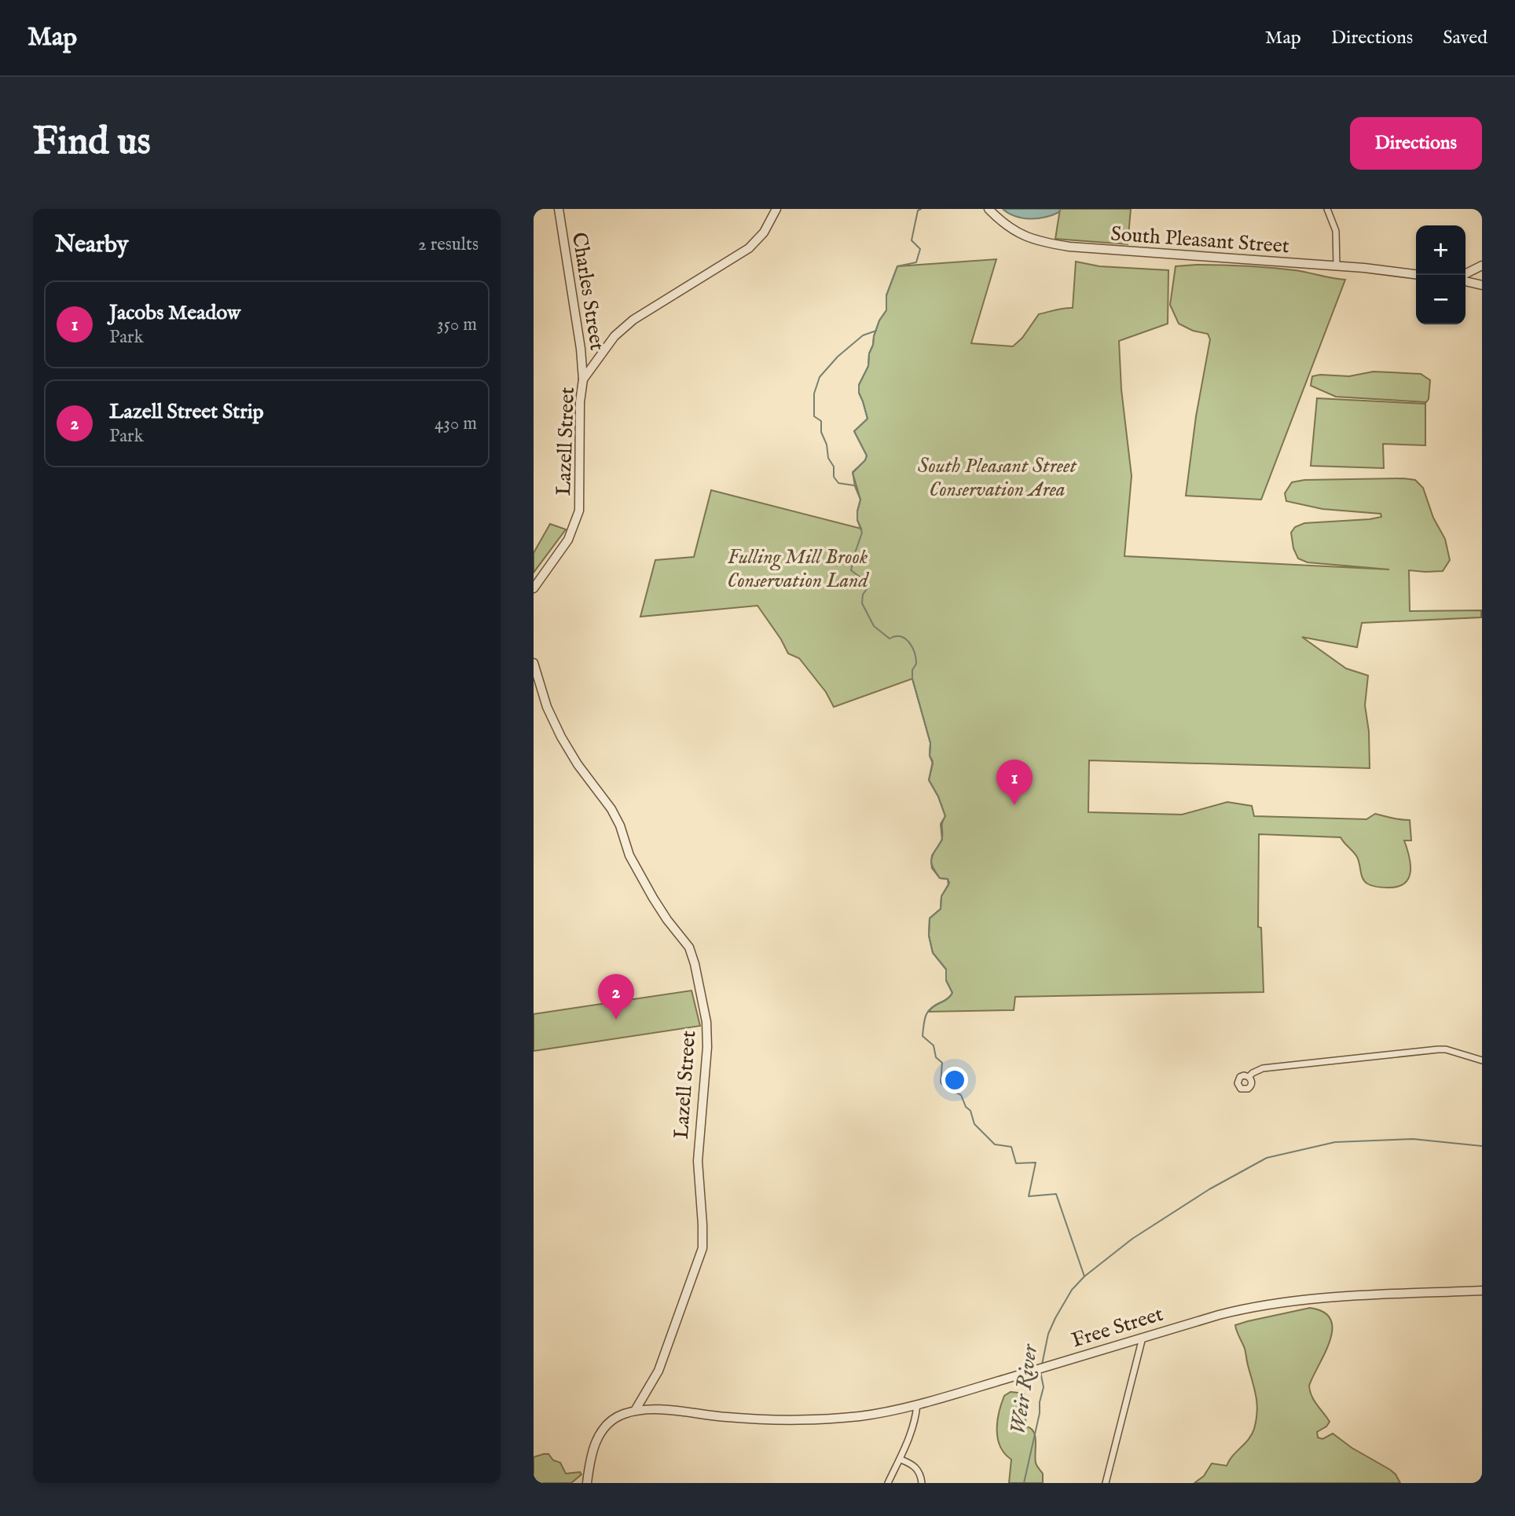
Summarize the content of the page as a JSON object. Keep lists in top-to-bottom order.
{
  "streets": {
    "street": [
      "South Pleasant Street",
      "Charles Street",
      "Lazell Street",
      "Free Street"
    ]
  },
  "crossings": [
    ["Charles Street", "Lazell Street"],
    ["Lazell Street", "Free Street"]
  ],
  "water": ["Weir River"],
  "parks": ["South Pleasant Street Conservation Area", "Fulling Mill Brook Conservation Land"],
  "page": {
    "header": "Map",
    "nav": ["Map", "Directions", "Saved"],
    "buttons": "Directions",
    "title": "Find us",
    "heading": ["Nearby", "2 results"],
    "map_buttons": ["+", "−"],
    "list": [
      {
        "mark": "1",
        "name": "Jacobs Meadow",
        "note": "Park",
        "value": "350 m"
      },
      {
        "mark": "2",
        "name": "Lazell Street Strip",
        "note": "Park",
        "value": "430 m"
      }
    ],
    "pins": ["1", "2"]
  }
}
